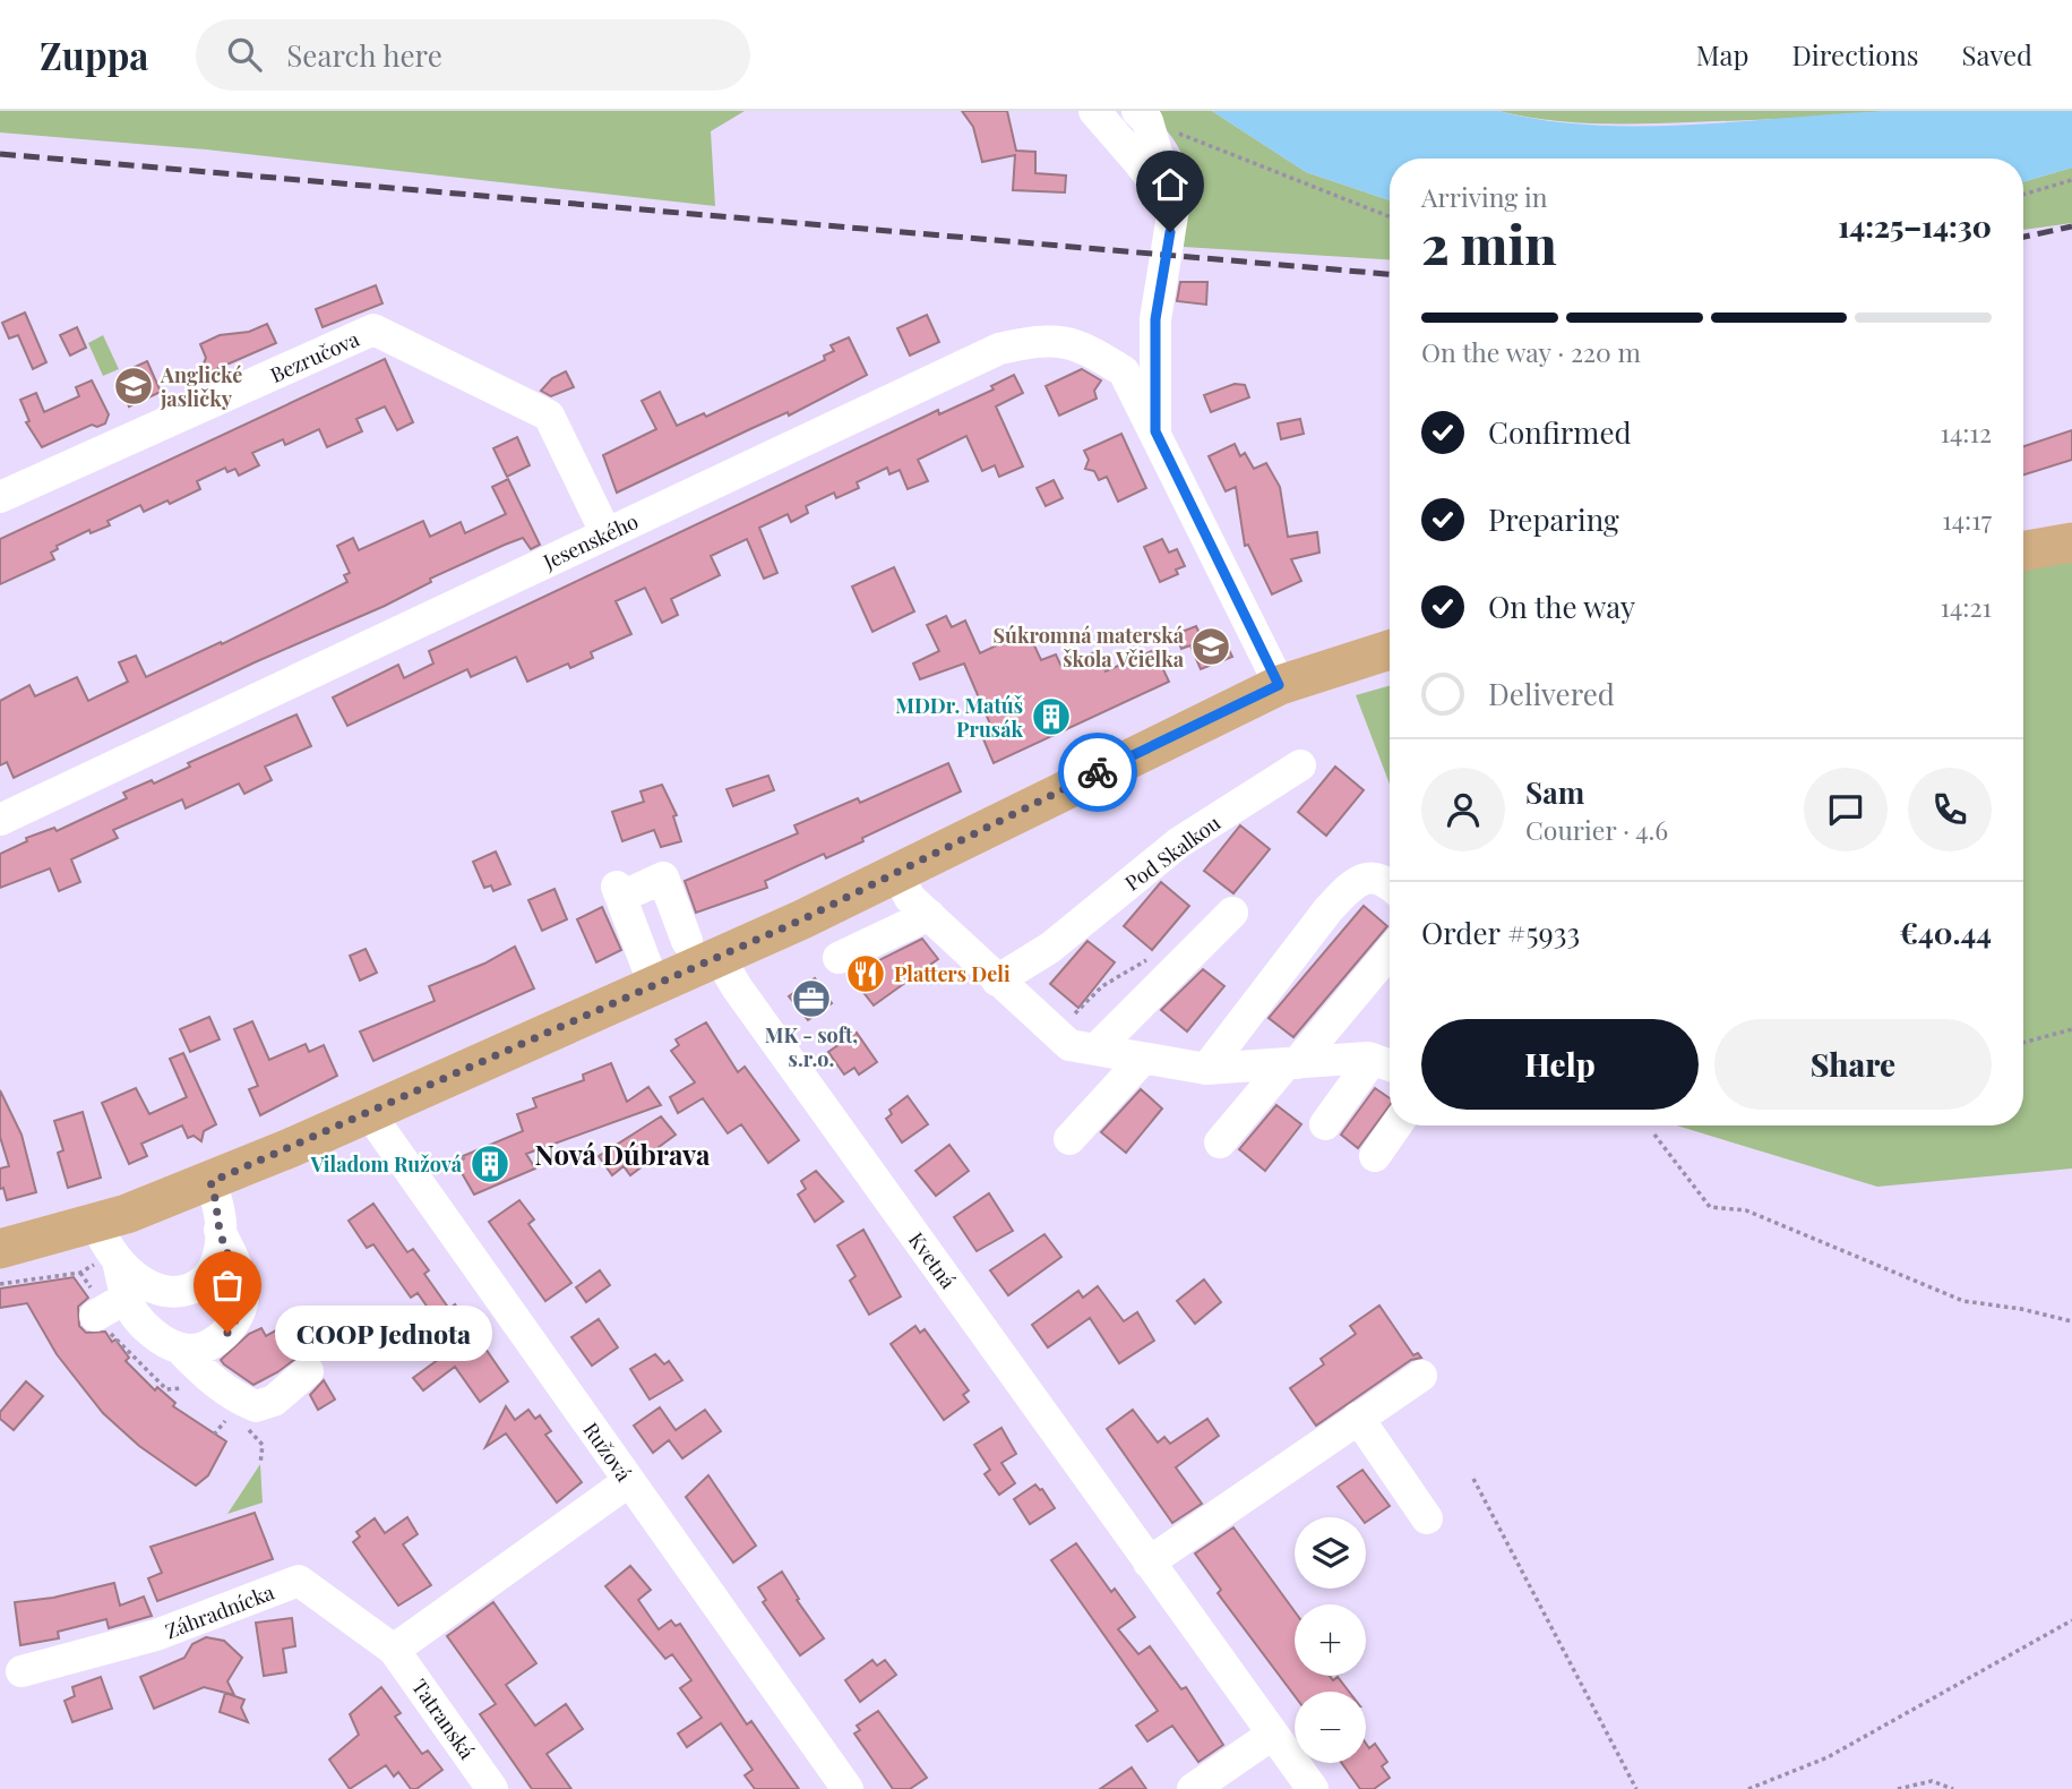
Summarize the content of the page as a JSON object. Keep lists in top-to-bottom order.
{
  "streets": {
    "street": [
      "Bezručova",
      "Jesenského",
      "Pod Skalkou",
      "Kvetná",
      "Ružová",
      "Záhradnícka",
      "Tatranská"
    ]
  },
  "crossings": [
    ["Bezručova", "Jesenského"],
    ["Záhradnícka", "Tatranská"]
  ],
  "districts": ["Nová Dúbrava"],
  "places": {
    "school or university": ["Anglické jasličky", "Súkromná materská škola Včielka"],
    "building": ["MDDr. Matúš Prusák", "Viladom Ružová"],
    "restaurant": ["Platters Deli"],
    "office": ["MK - soft, s.r.o."],
    "other": ["COOP Jednota"]
  },
  "page": {
    "header": "Zuppa",
    "search": "Search here",
    "nav": ["Map", "Directions", "Saved"],
    "heading": ["2 min", "Arriving in", "14:25–14:30"],
    "panel": [
      "Sam",
      "Courier · 4.6",
      "Order #5933",
      "€40.44"
    ],
    "bar": "On the way · 220 m",
    "list": [
      ["Confirmed", "14:12"],
      ["Preparing", "14:17"],
      ["On the way", "14:21"],
      "Delivered"
    ],
    "buttons": ["Help", "Share"],
    "bubble": "COOP Jednota",
    "map_buttons": ["+", "−"]
  }
}
